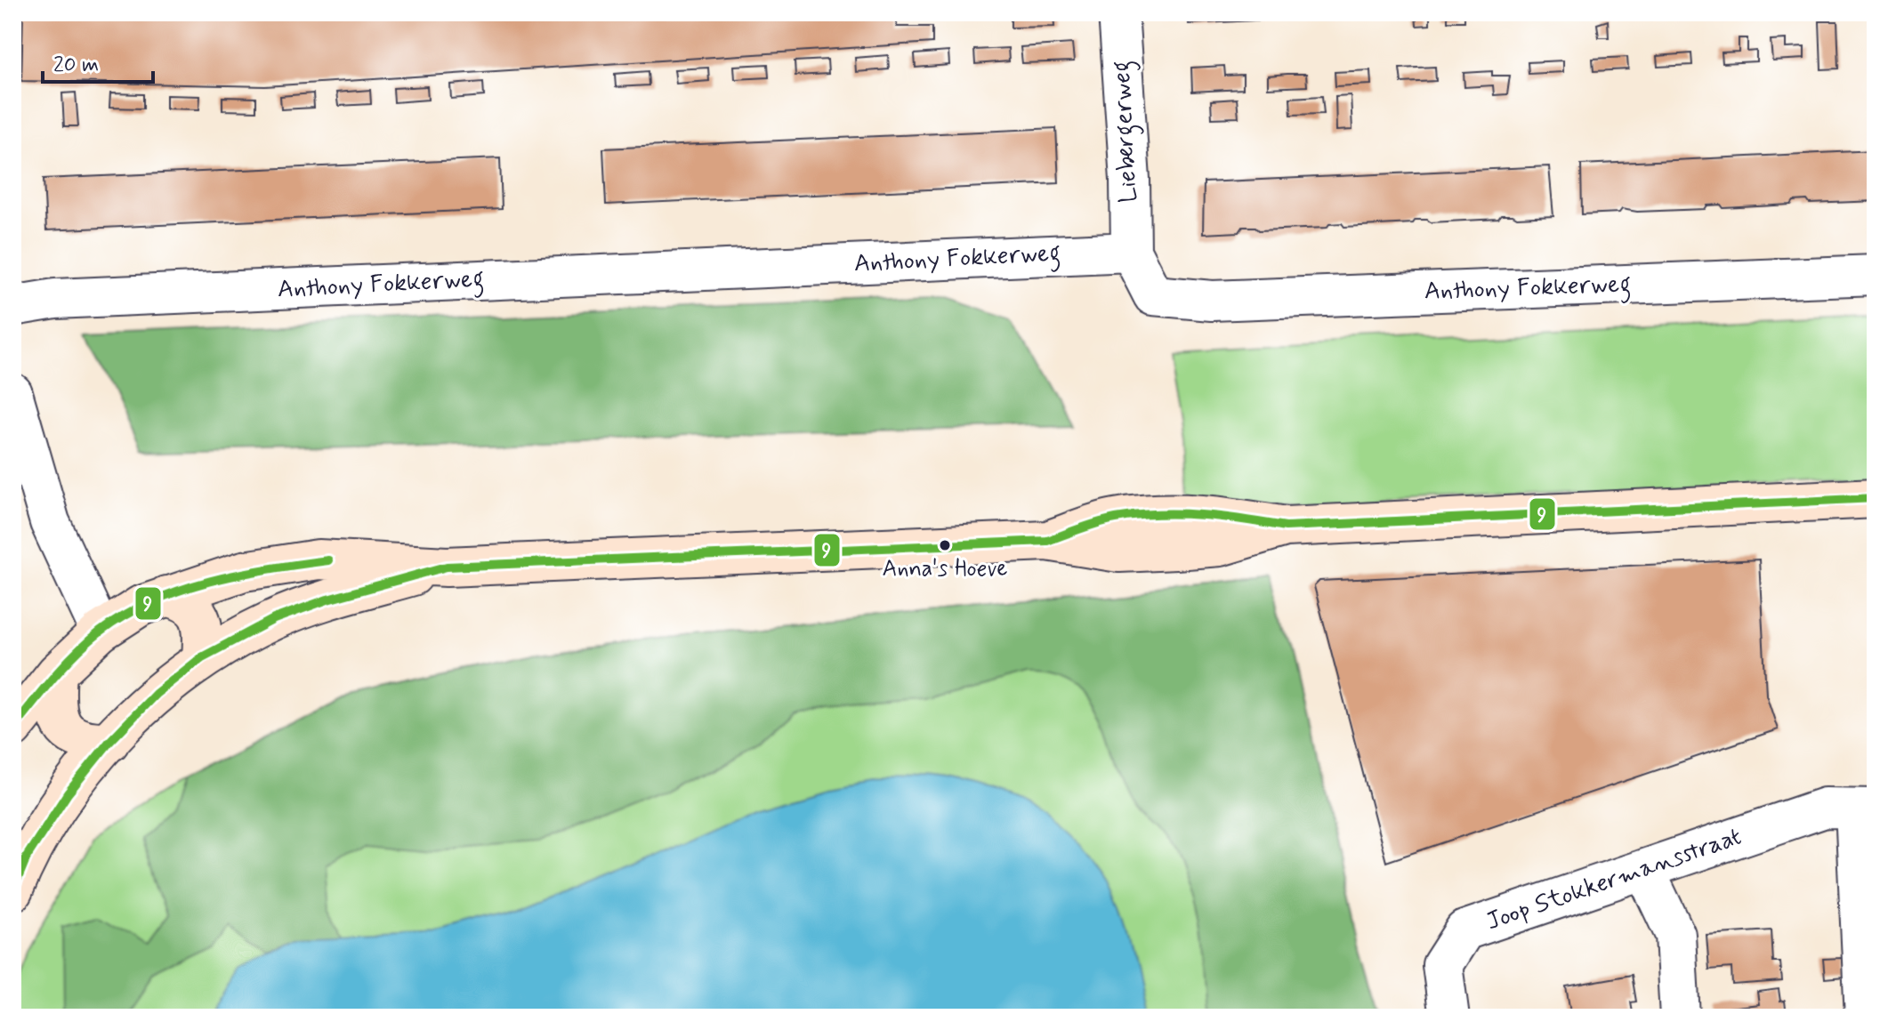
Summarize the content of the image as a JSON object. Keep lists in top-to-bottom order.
{
  "streets": {
    "street": ["Liebergerweg", "Anthony Fokkerweg", "Joop Stokkermansstraat"]
  },
  "crossings": [
    ["Liebergerweg", "Anthony Fokkerweg"]
  ],
  "places": ["Anna's Hoeve"],
  "lines": ["transit line 9"],
  "scale_bar": "20 m"
}
